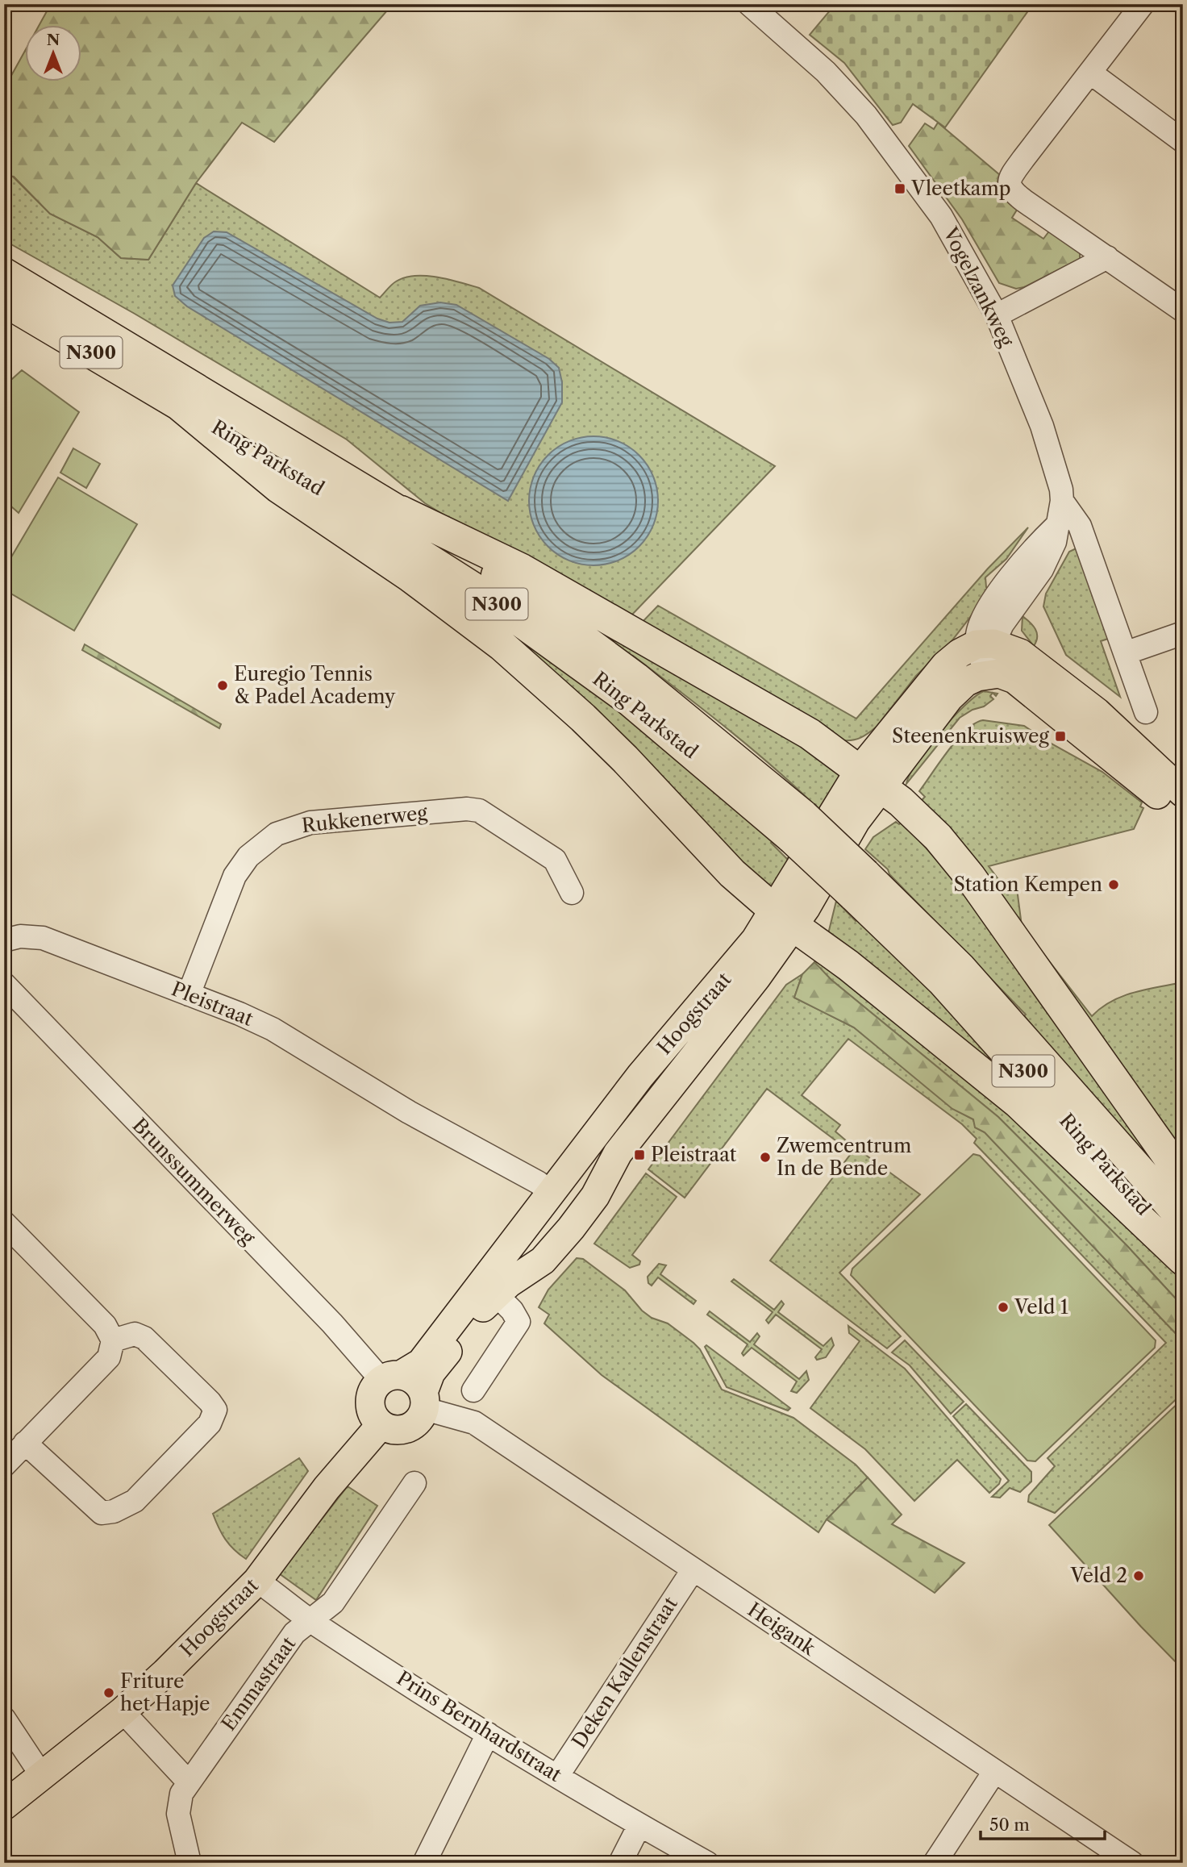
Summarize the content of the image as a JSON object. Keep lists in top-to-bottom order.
{
  "streets": {
    "highway": ["N300", "Ring Parkstad"],
    "main road": ["Hoogstraat"],
    "street": [
      "Vogelzankweg",
      "Rukkenerweg",
      "Pleistraat",
      "Brunssummerweg",
      "Heigank",
      "Deken Kallenstraat",
      "Emmastraat",
      "Prins Bernhardstraat"
    ]
  },
  "crossings": [
    ["Vogelzankweg", "Hoogstraat"],
    ["N300", "Ring Parkstad"],
    ["N300", "Hoogstraat"],
    ["Rukkenerweg", "Pleistraat"],
    ["Pleistraat", "Hoogstraat"],
    ["Hoogstraat", "Brunssummerweg"],
    ["Hoogstraat", "Heigank"],
    ["Hoogstraat", "Prins Bernhardstraat"],
    ["Brunssummerweg", "Heigank"],
    ["Heigank", "Deken Kallenstraat"],
    ["Deken Kallenstraat", "Prins Bernhardstraat"],
    ["Emmastraat", "Prins Bernhardstraat"]
  ],
  "places": {
    "transit": ["Vleetkamp", "Steenenkruisweg", "Pleistraat"],
    "other": [
      "Euregio Tennis & Padel Academy",
      "Station Kempen",
      "Zwemcentrum In de Bende",
      "Veld 1",
      "Veld 2",
      "Friture het Hapje"
    ]
  },
  "scale_bar": "50 m",
  "north": "top"
}
